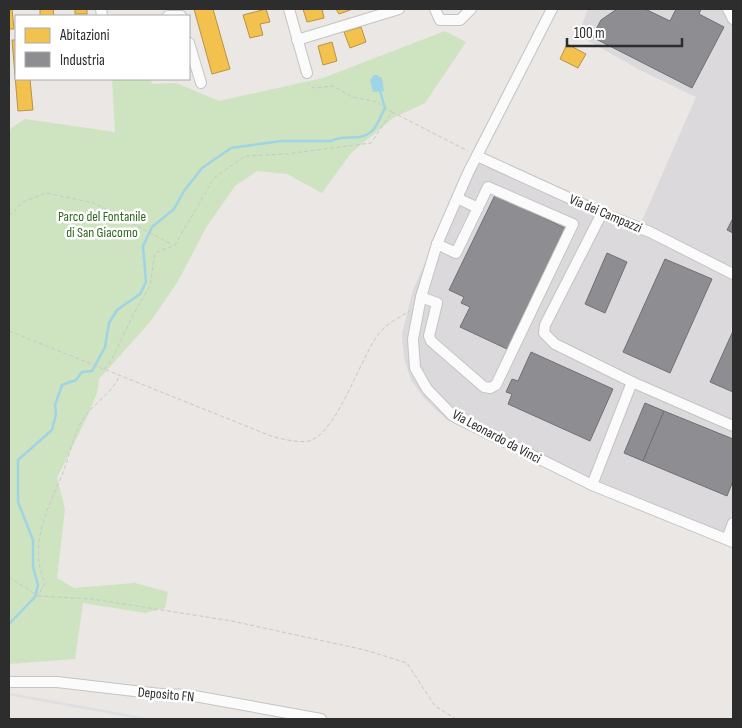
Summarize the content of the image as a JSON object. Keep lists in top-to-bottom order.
{
  "streets": {
    "street": ["Via dei Campazzi", "Via Leonardo da Vinci", "Deposito FN"]
  },
  "crossings": [
    ["Via dei Campazzi", "Via Leonardo da Vinci"]
  ],
  "parks": ["Parco del Fontanile di San Giacomo"],
  "legend": ["Abitazioni", "Industria"],
  "scale_bar": "100 m"
}
